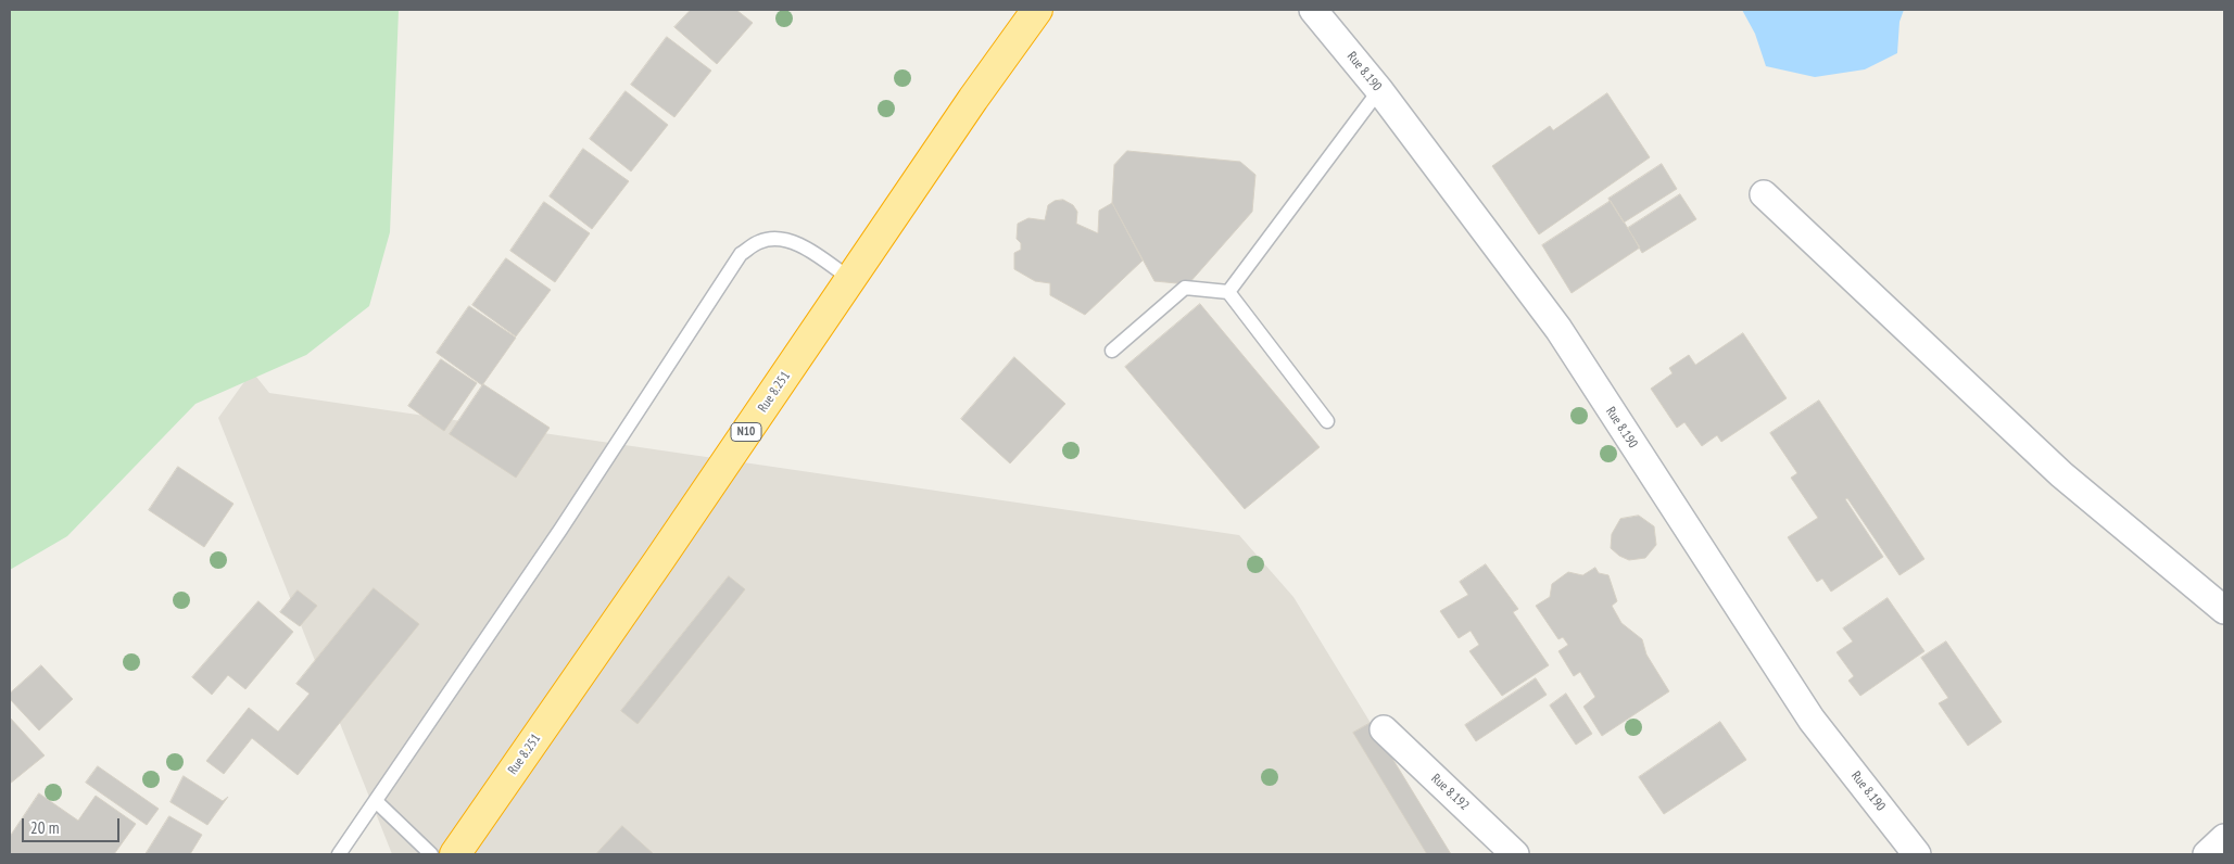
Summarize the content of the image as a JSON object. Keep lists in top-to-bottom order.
{
  "streets": {
    "highway": ["Rue 8.251", "N10"],
    "street": ["Rue 8.190", "Rue 8.192"]
  },
  "scale_bar": "20 m"
}
